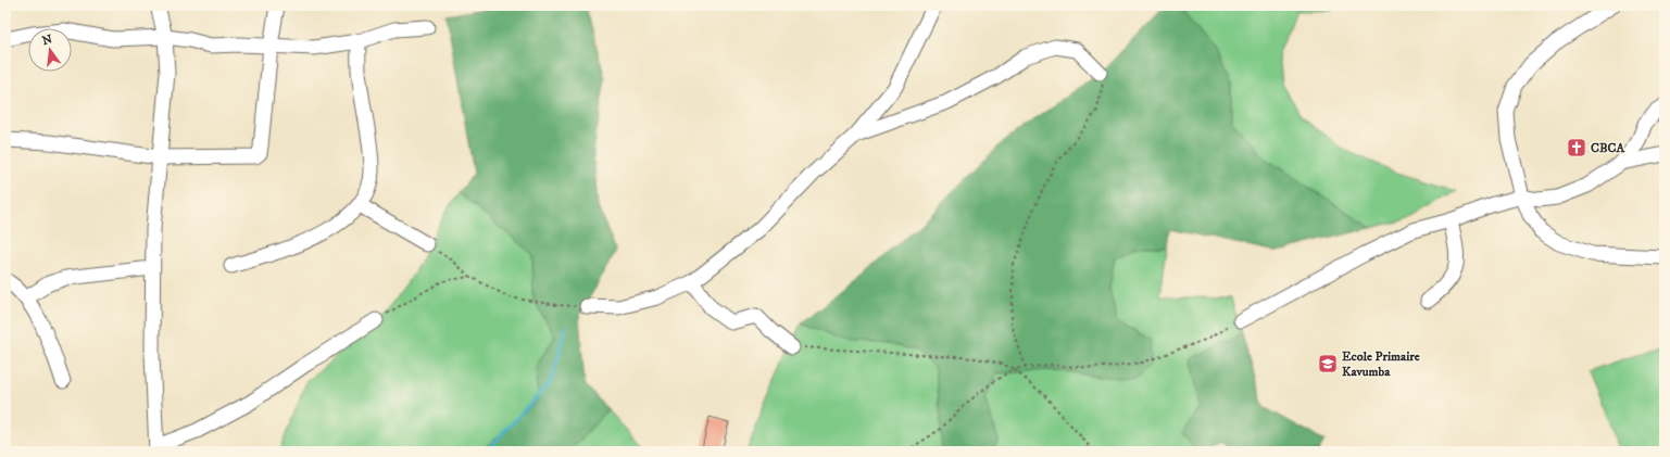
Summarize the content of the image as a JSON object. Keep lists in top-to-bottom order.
{
  "places": {
    "church": ["CBCA"],
    "school or university": ["Ecole Primaire Kavumba"]
  },
  "north": "top"
}
